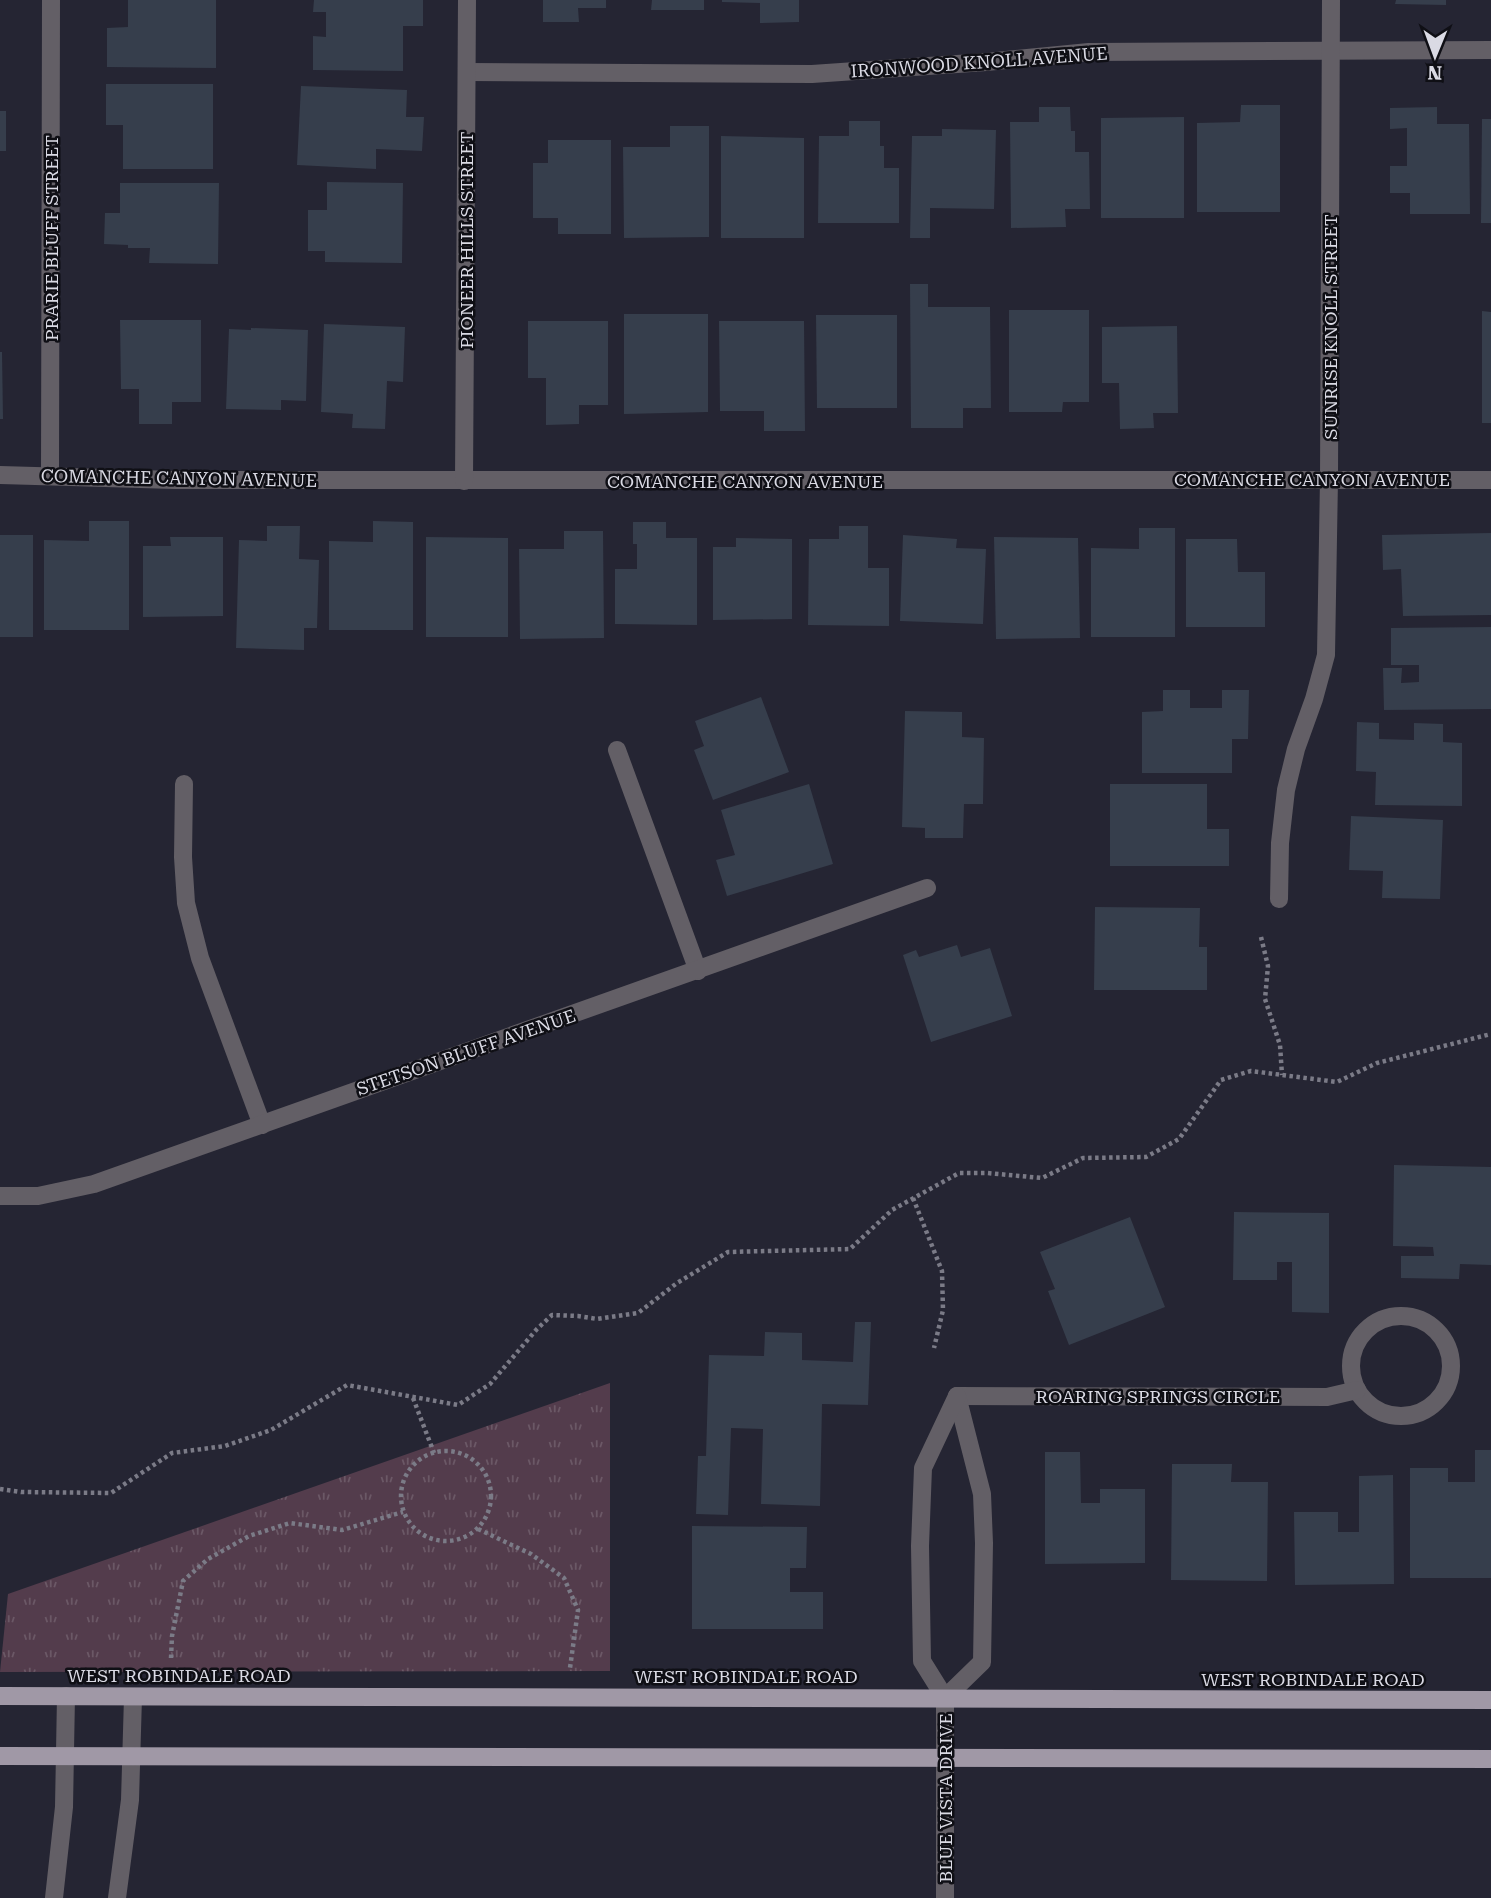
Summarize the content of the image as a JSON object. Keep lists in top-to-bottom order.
{
  "streets": {
    "main road": ["WEST ROBINDALE ROAD"],
    "street": [
      "IRONWOOD KNOLL AVENUE",
      "PRARIE BLUFF STREET",
      "PIONEER HILLS STREET",
      "SUNRISE KNOLL STREET",
      "COMANCHE CANYON AVENUE",
      "STETSON BLUFF AVENUE",
      "ROARING SPRINGS CIRCLE",
      "BLUE VISTA DRIVE"
    ]
  },
  "crossings": [
    ["IRONWOOD KNOLL AVENUE", "PIONEER HILLS STREET"],
    ["IRONWOOD KNOLL AVENUE", "SUNRISE KNOLL STREET"],
    ["PRARIE BLUFF STREET", "COMANCHE CANYON AVENUE"],
    ["PIONEER HILLS STREET", "COMANCHE CANYON AVENUE"],
    ["SUNRISE KNOLL STREET", "COMANCHE CANYON AVENUE"],
    ["ROARING SPRINGS CIRCLE", "BLUE VISTA DRIVE"],
    ["WEST ROBINDALE ROAD", "BLUE VISTA DRIVE"]
  ],
  "north": "bottom"
}
